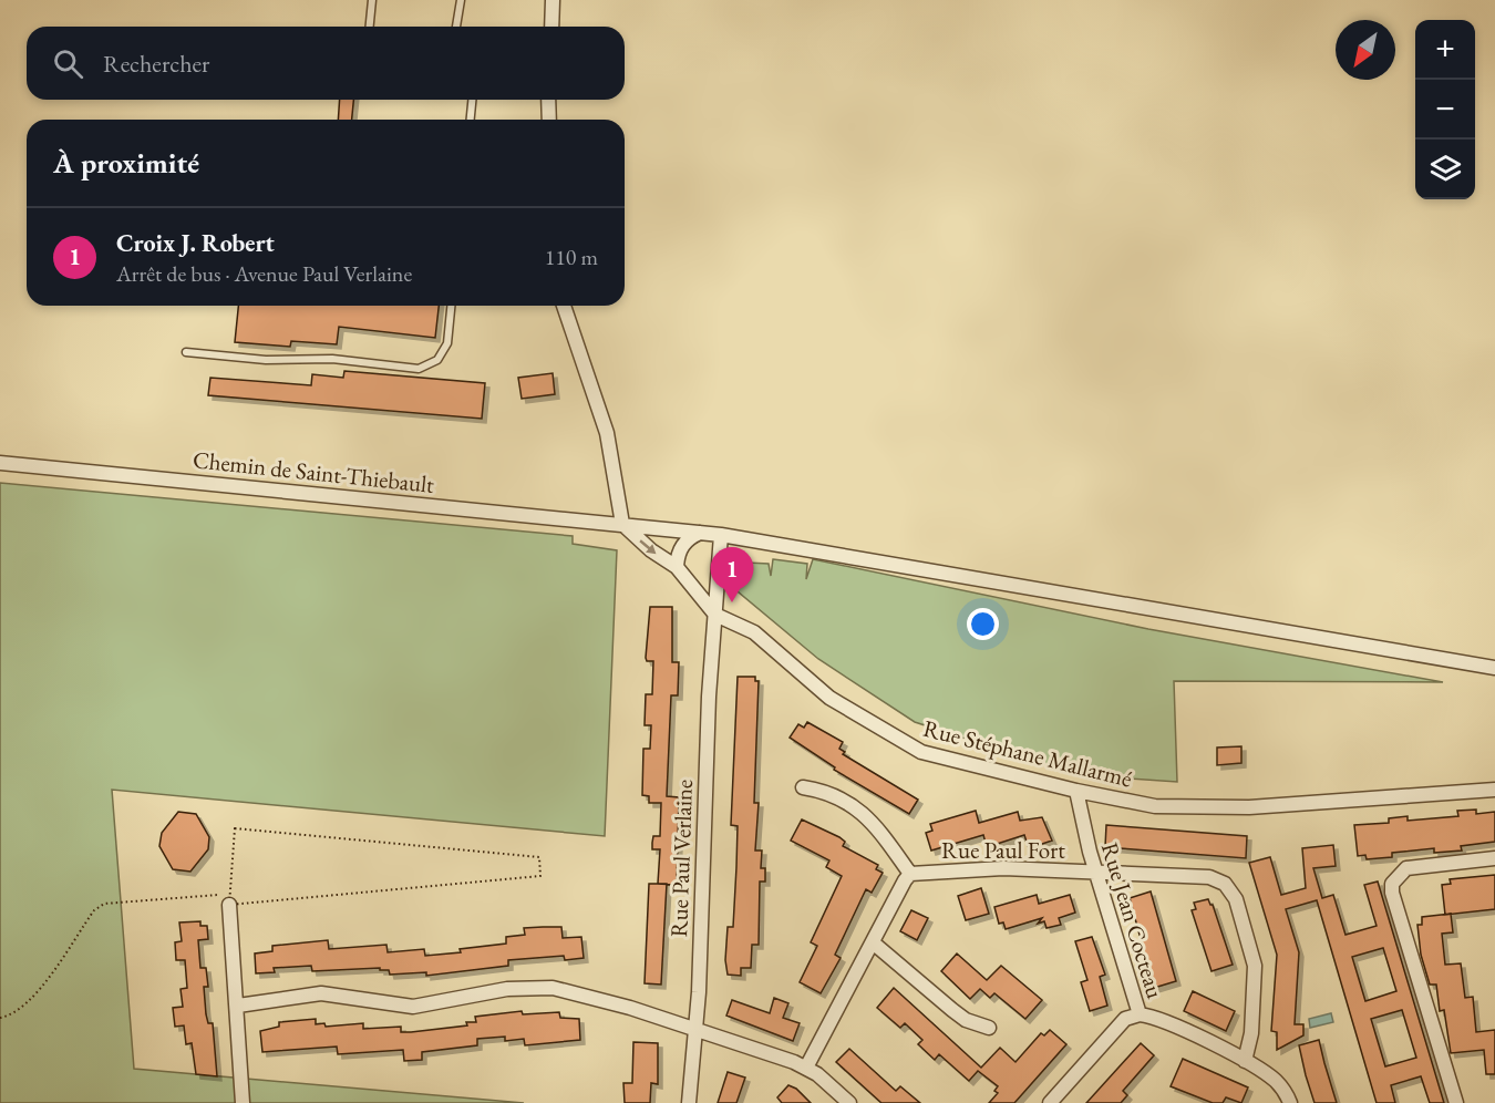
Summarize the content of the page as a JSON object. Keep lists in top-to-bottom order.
{
  "streets": {
    "street": [
      "Chemin de Saint-Thiebault",
      "Rue Stéphane Mallarmé",
      "Rue Paul Fort",
      "Rue Paul Verlaine",
      "Rue Jean Cocteau"
    ]
  },
  "crossings": [
    ["Chemin de Saint-Thiebault", "Rue Stéphane Mallarmé"],
    ["Chemin de Saint-Thiebault", "Rue Paul Verlaine"],
    ["Rue Stéphane Mallarmé", "Rue Paul Verlaine"],
    ["Rue Stéphane Mallarmé", "Rue Jean Cocteau"],
    ["Rue Paul Fort", "Rue Jean Cocteau"]
  ],
  "north": "bottom left",
  "page": {
    "map_buttons": ["+", "−"],
    "search": "Rechercher",
    "heading": "À proximité",
    "list": [
      {
        "mark": "1",
        "name": "Croix J. Robert",
        "note": "Arrêt de bus · Avenue Paul Verlaine",
        "value": "110 m"
      }
    ],
    "pins": "1"
  }
}
